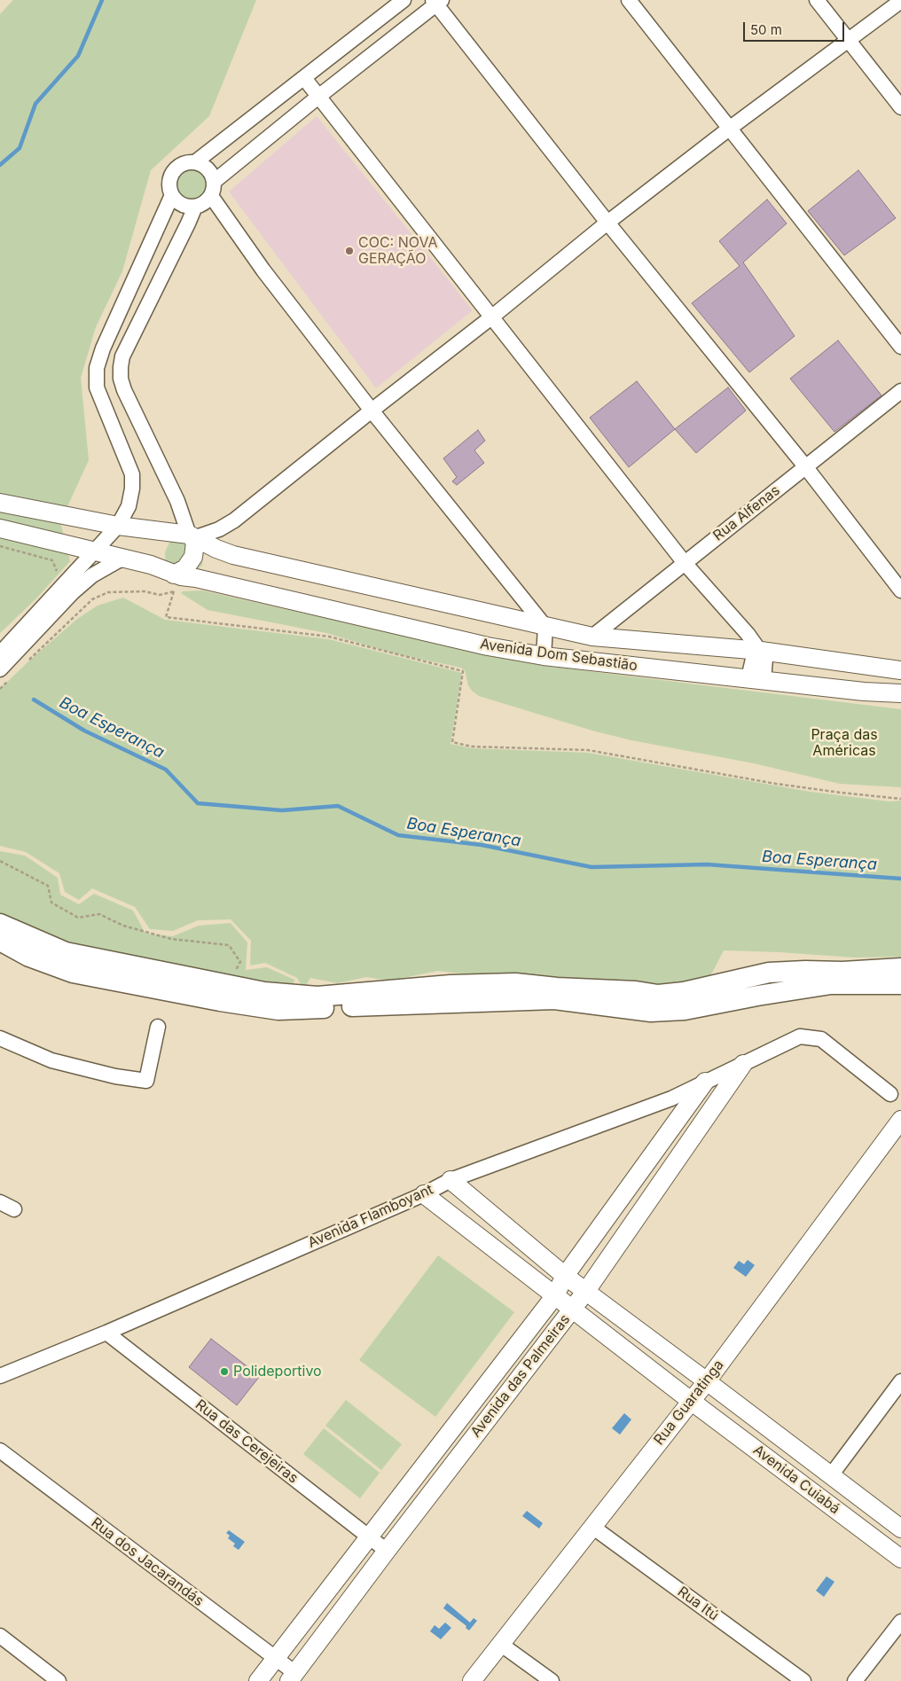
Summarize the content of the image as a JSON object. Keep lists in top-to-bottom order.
{
  "streets": {
    "street": [
      "Rua Alfenas",
      "Avenida Dom Sebastião",
      "Avenida Flamboyant",
      "Avenida das Palmeiras",
      "Rua Guaratinga",
      "Rua das Cerejeiras",
      "Avenida Cuiabá",
      "Rua dos Jacarandás",
      "Rua Itú"
    ]
  },
  "crossings": [
    ["Rua Alfenas", "Avenida Dom Sebastião"],
    ["Avenida Flamboyant", "Avenida das Palmeiras"],
    ["Avenida Flamboyant", "Rua das Cerejeiras"],
    ["Avenida Flamboyant", "Avenida Cuiabá"],
    ["Avenida das Palmeiras", "Rua das Cerejeiras"],
    ["Avenida das Palmeiras", "Avenida Cuiabá"],
    ["Avenida das Palmeiras", "Rua dos Jacarandás"],
    ["Rua Guaratinga", "Avenida Cuiabá"],
    ["Rua Guaratinga", "Rua Itú"]
  ],
  "water": ["Boa Esperança"],
  "parks": ["Praça das Américas"],
  "places": ["COC: NOVA GERAÇÃO", "Polideportivo"],
  "scale_bar": "50 m"
}
